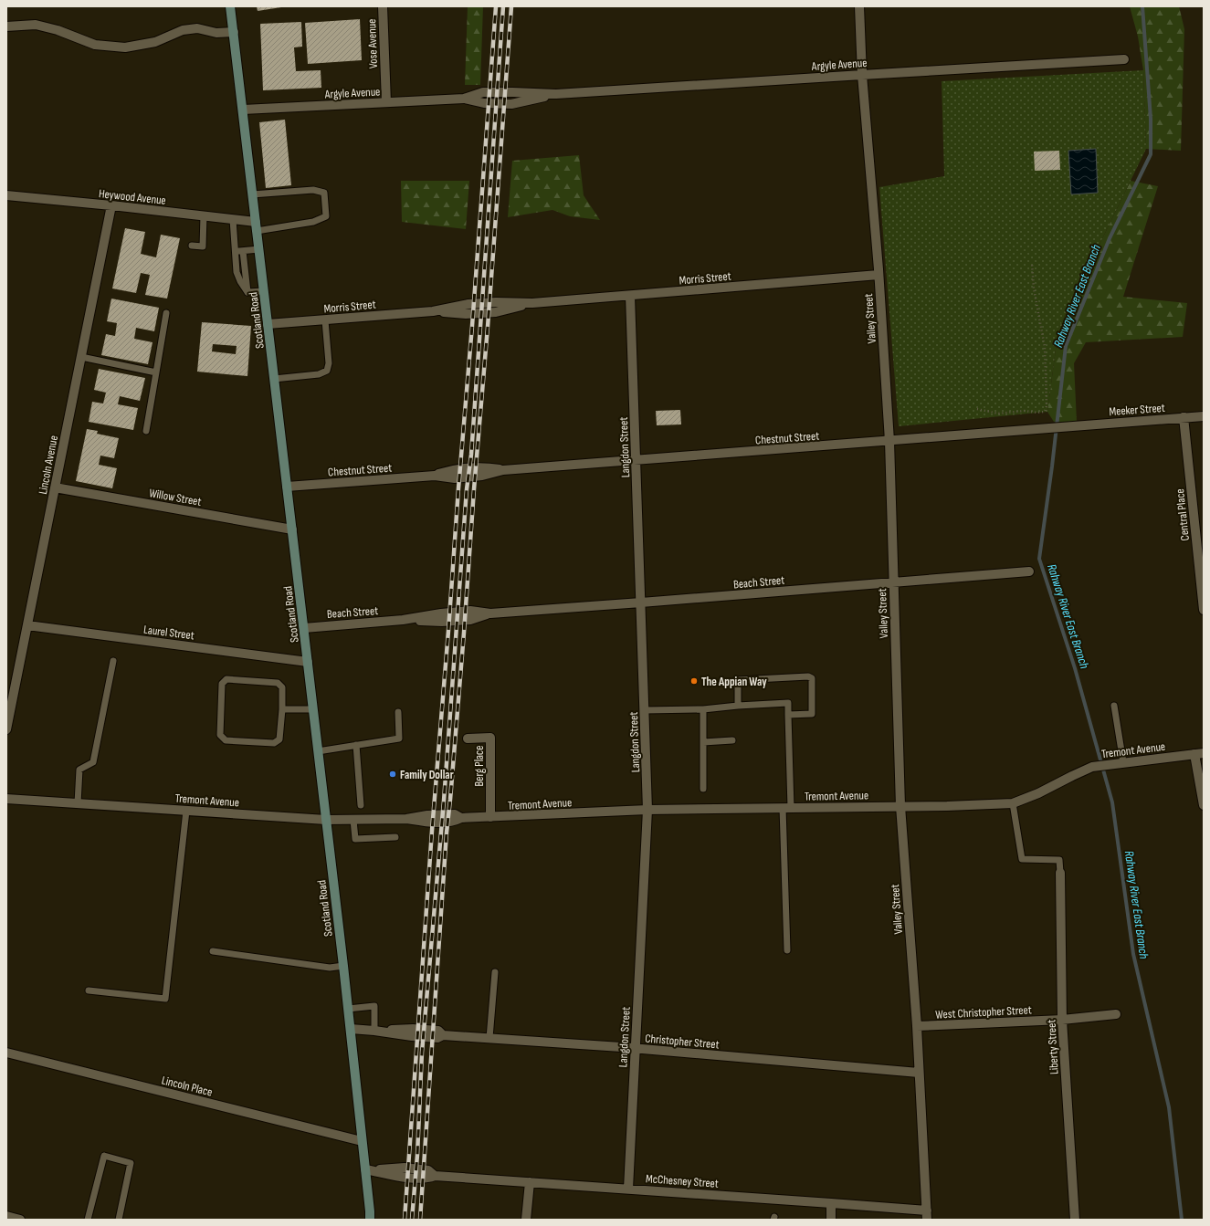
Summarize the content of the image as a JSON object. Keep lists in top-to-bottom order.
{
  "streets": {
    "main road": ["Scotland Road"],
    "street": [
      "Vose Avenue",
      "Argyle Avenue",
      "Heywood Avenue",
      "Morris Street",
      "Valley Street",
      "Meeker Street",
      "Chestnut Street",
      "Langdon Street",
      "Lincoln Avenue",
      "Willow Street",
      "Central Place",
      "Beach Street",
      "Laurel Street",
      "Tremont Avenue",
      "Berg Place",
      "West Christopher Street",
      "Christopher Street",
      "Liberty Street",
      "Lincoln Place",
      "McChesney Street"
    ]
  },
  "crossings": [
    ["Vose Avenue", "Argyle Avenue"],
    ["Argyle Avenue", "Valley Street"],
    ["Argyle Avenue", "Scotland Road"],
    ["Heywood Avenue", "Scotland Road"],
    ["Heywood Avenue", "Lincoln Avenue"],
    ["Morris Street", "Valley Street"],
    ["Morris Street", "Scotland Road"],
    ["Morris Street", "Langdon Street"],
    ["Valley Street", "Chestnut Street"],
    ["Valley Street", "Beach Street"],
    ["Valley Street", "Tremont Avenue"],
    ["Valley Street", "West Christopher Street"],
    ["Valley Street", "Christopher Street"],
    ["Valley Street", "McChesney Street"],
    ["Scotland Road", "Chestnut Street"],
    ["Scotland Road", "Willow Street"],
    ["Scotland Road", "Beach Street"],
    ["Scotland Road", "Laurel Street"],
    ["Scotland Road", "Tremont Avenue"],
    ["Scotland Road", "Christopher Street"],
    ["Scotland Road", "Lincoln Place"],
    ["Scotland Road", "McChesney Street"],
    ["Meeker Street", "Chestnut Street"],
    ["Meeker Street", "Central Place"],
    ["Chestnut Street", "Langdon Street"],
    ["Langdon Street", "Beach Street"],
    ["Langdon Street", "Tremont Avenue"],
    ["Langdon Street", "Christopher Street"],
    ["Langdon Street", "McChesney Street"],
    ["Lincoln Avenue", "Willow Street"],
    ["Lincoln Avenue", "Laurel Street"],
    ["Tremont Avenue", "Berg Place"],
    ["West Christopher Street", "Liberty Street"]
  ],
  "water": ["Rahway River East Branch"],
  "places": ["The Appian Way", "Family Dollar"]
}
